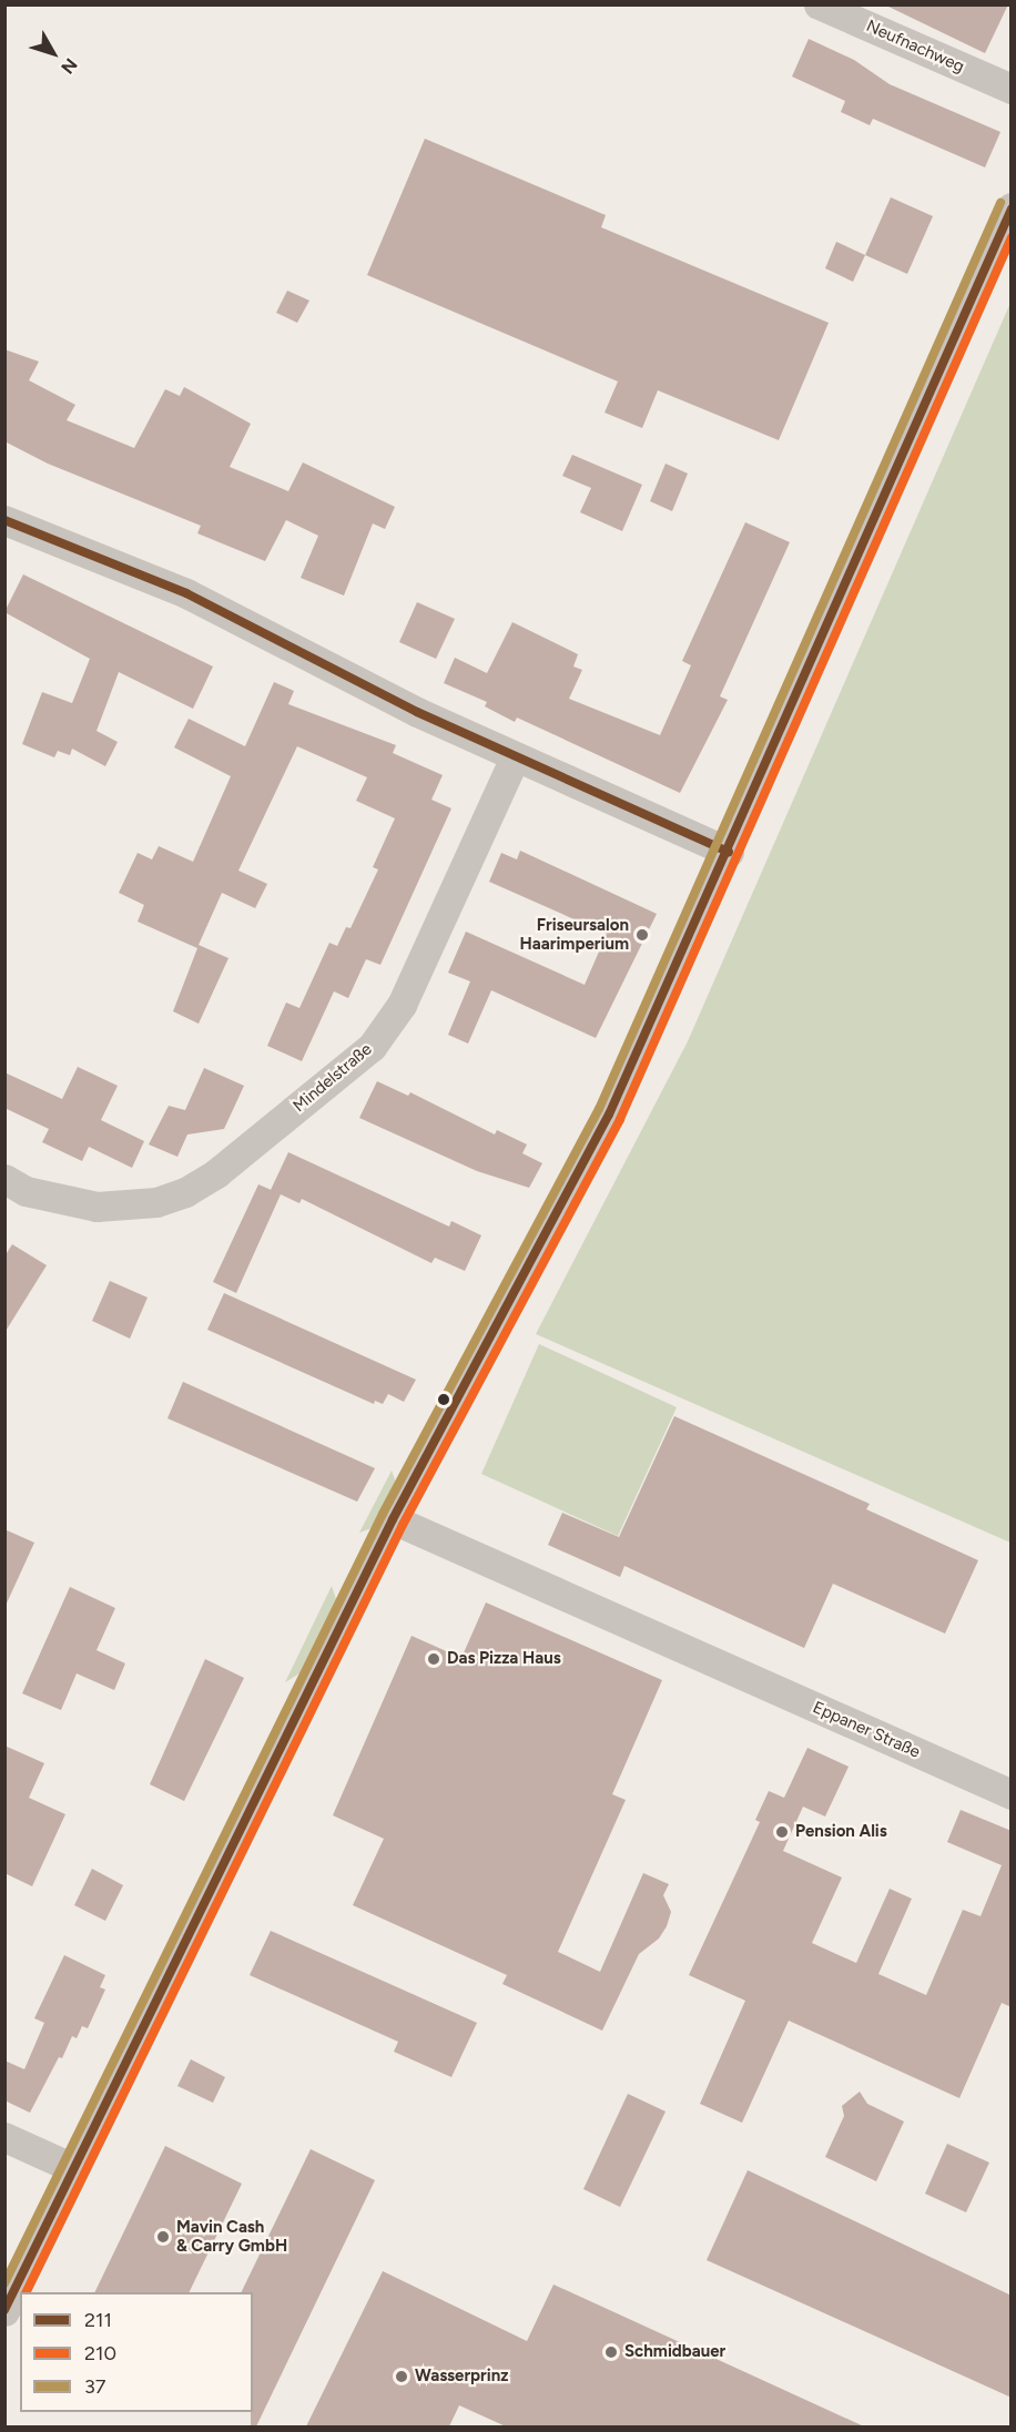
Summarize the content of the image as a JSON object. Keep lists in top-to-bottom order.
{
  "streets": {
    "street": ["Neufnachweg", "Mindelstraße", "Eppaner Straße"]
  },
  "places": [
    "Friseursalon Haarimperium",
    "Das Pizza Haus",
    "Pension Alis",
    "Mavin Cash & Carry GmbH",
    "Schmidbauer",
    "Wasserprinz"
  ],
  "lines": ["transit line 37", "transit line 211", "transit line 210"],
  "legend": ["211", "210", "37"],
  "north": "bottom right"
}
